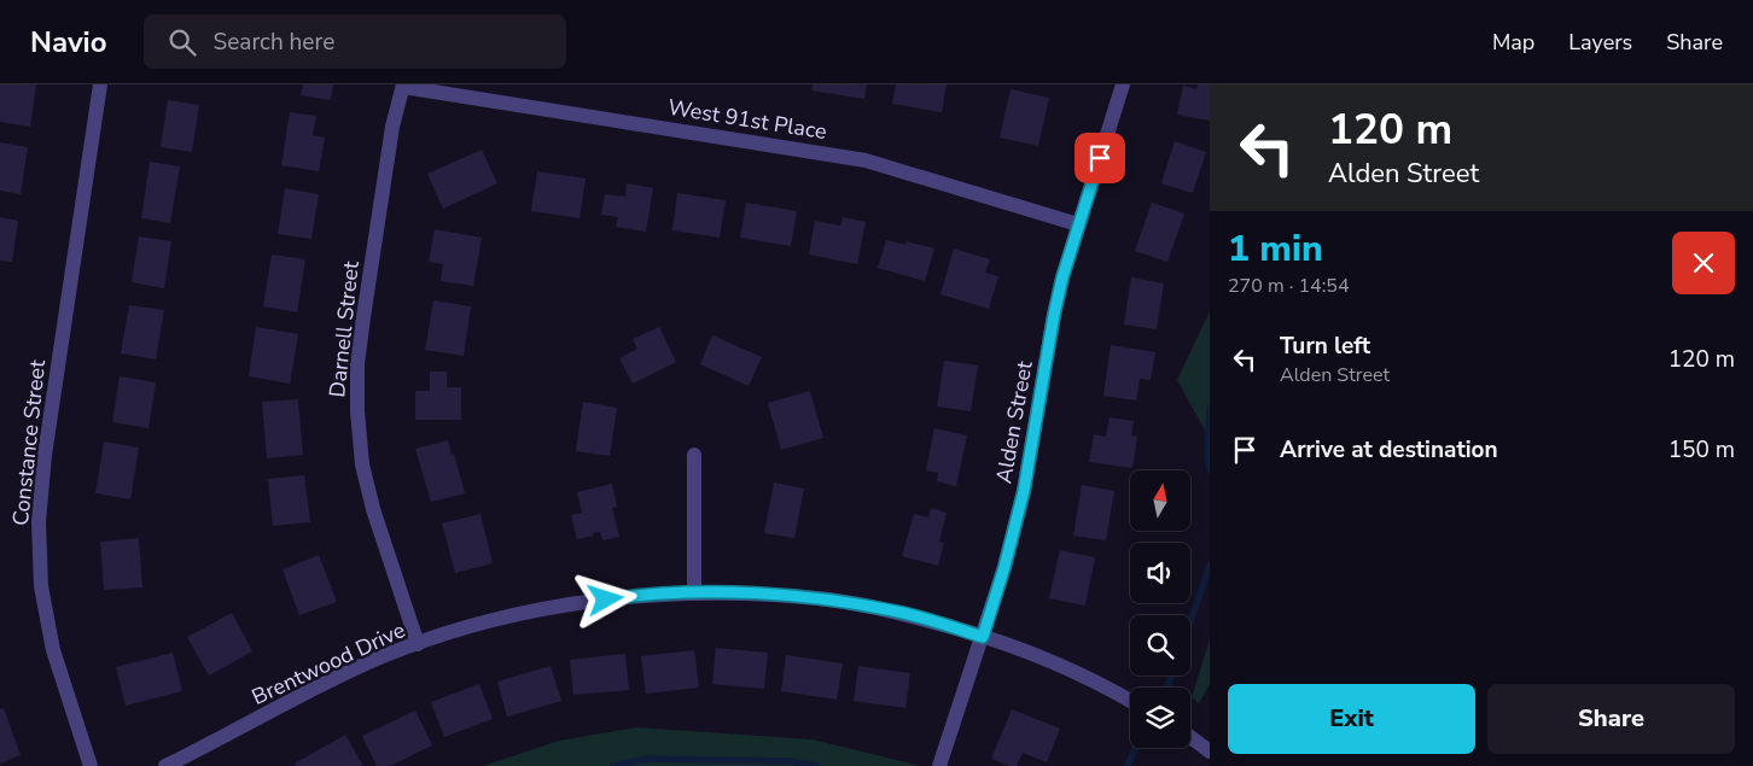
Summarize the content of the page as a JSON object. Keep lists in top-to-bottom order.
{
  "streets": {
    "street": [
      "West 91st Place",
      "Darnell Street",
      "Alden Street",
      "Constance Street",
      "Brentwood Drive"
    ]
  },
  "crossings": [
    ["West 91st Place", "Darnell Street"],
    ["West 91st Place", "Alden Street"],
    ["Darnell Street", "Brentwood Drive"],
    ["Alden Street", "Brentwood Drive"]
  ],
  "north": "top",
  "page": {
    "header": "Navio",
    "search": "Search here",
    "nav": ["Map", "Layers", "Share"],
    "turn": ["120 m", "Alden Street"],
    "heading": ["1 min", "270 m · 14:54"],
    "list": [
      {
        "name": "Turn left",
        "note": "Alden Street",
        "value": "120 m"
      },
      {
        "name": "Arrive at destination",
        "value": "150 m"
      }
    ],
    "buttons": ["Exit", "Share"]
  }
}
